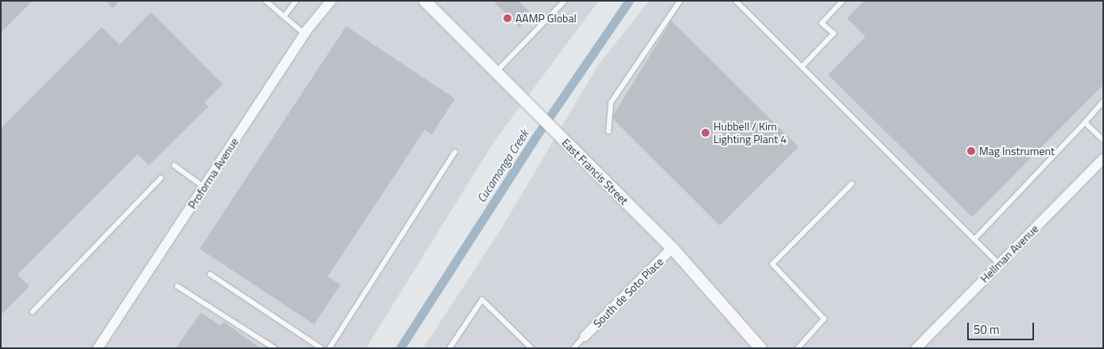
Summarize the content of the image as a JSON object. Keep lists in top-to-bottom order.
{
  "streets": {
    "street": [
      "East Francis Street",
      "Proforma Avenue",
      "Hellman Avenue",
      "South de Soto Place"
    ]
  },
  "crossings": [
    ["East Francis Street", "South de Soto Place"]
  ],
  "water": ["Cucamonga Creek"],
  "places": ["AAMP Global", "Hubbell / Kim Lighting Plant 4", "Mag Instrument"],
  "scale_bar": "50 m"
}
